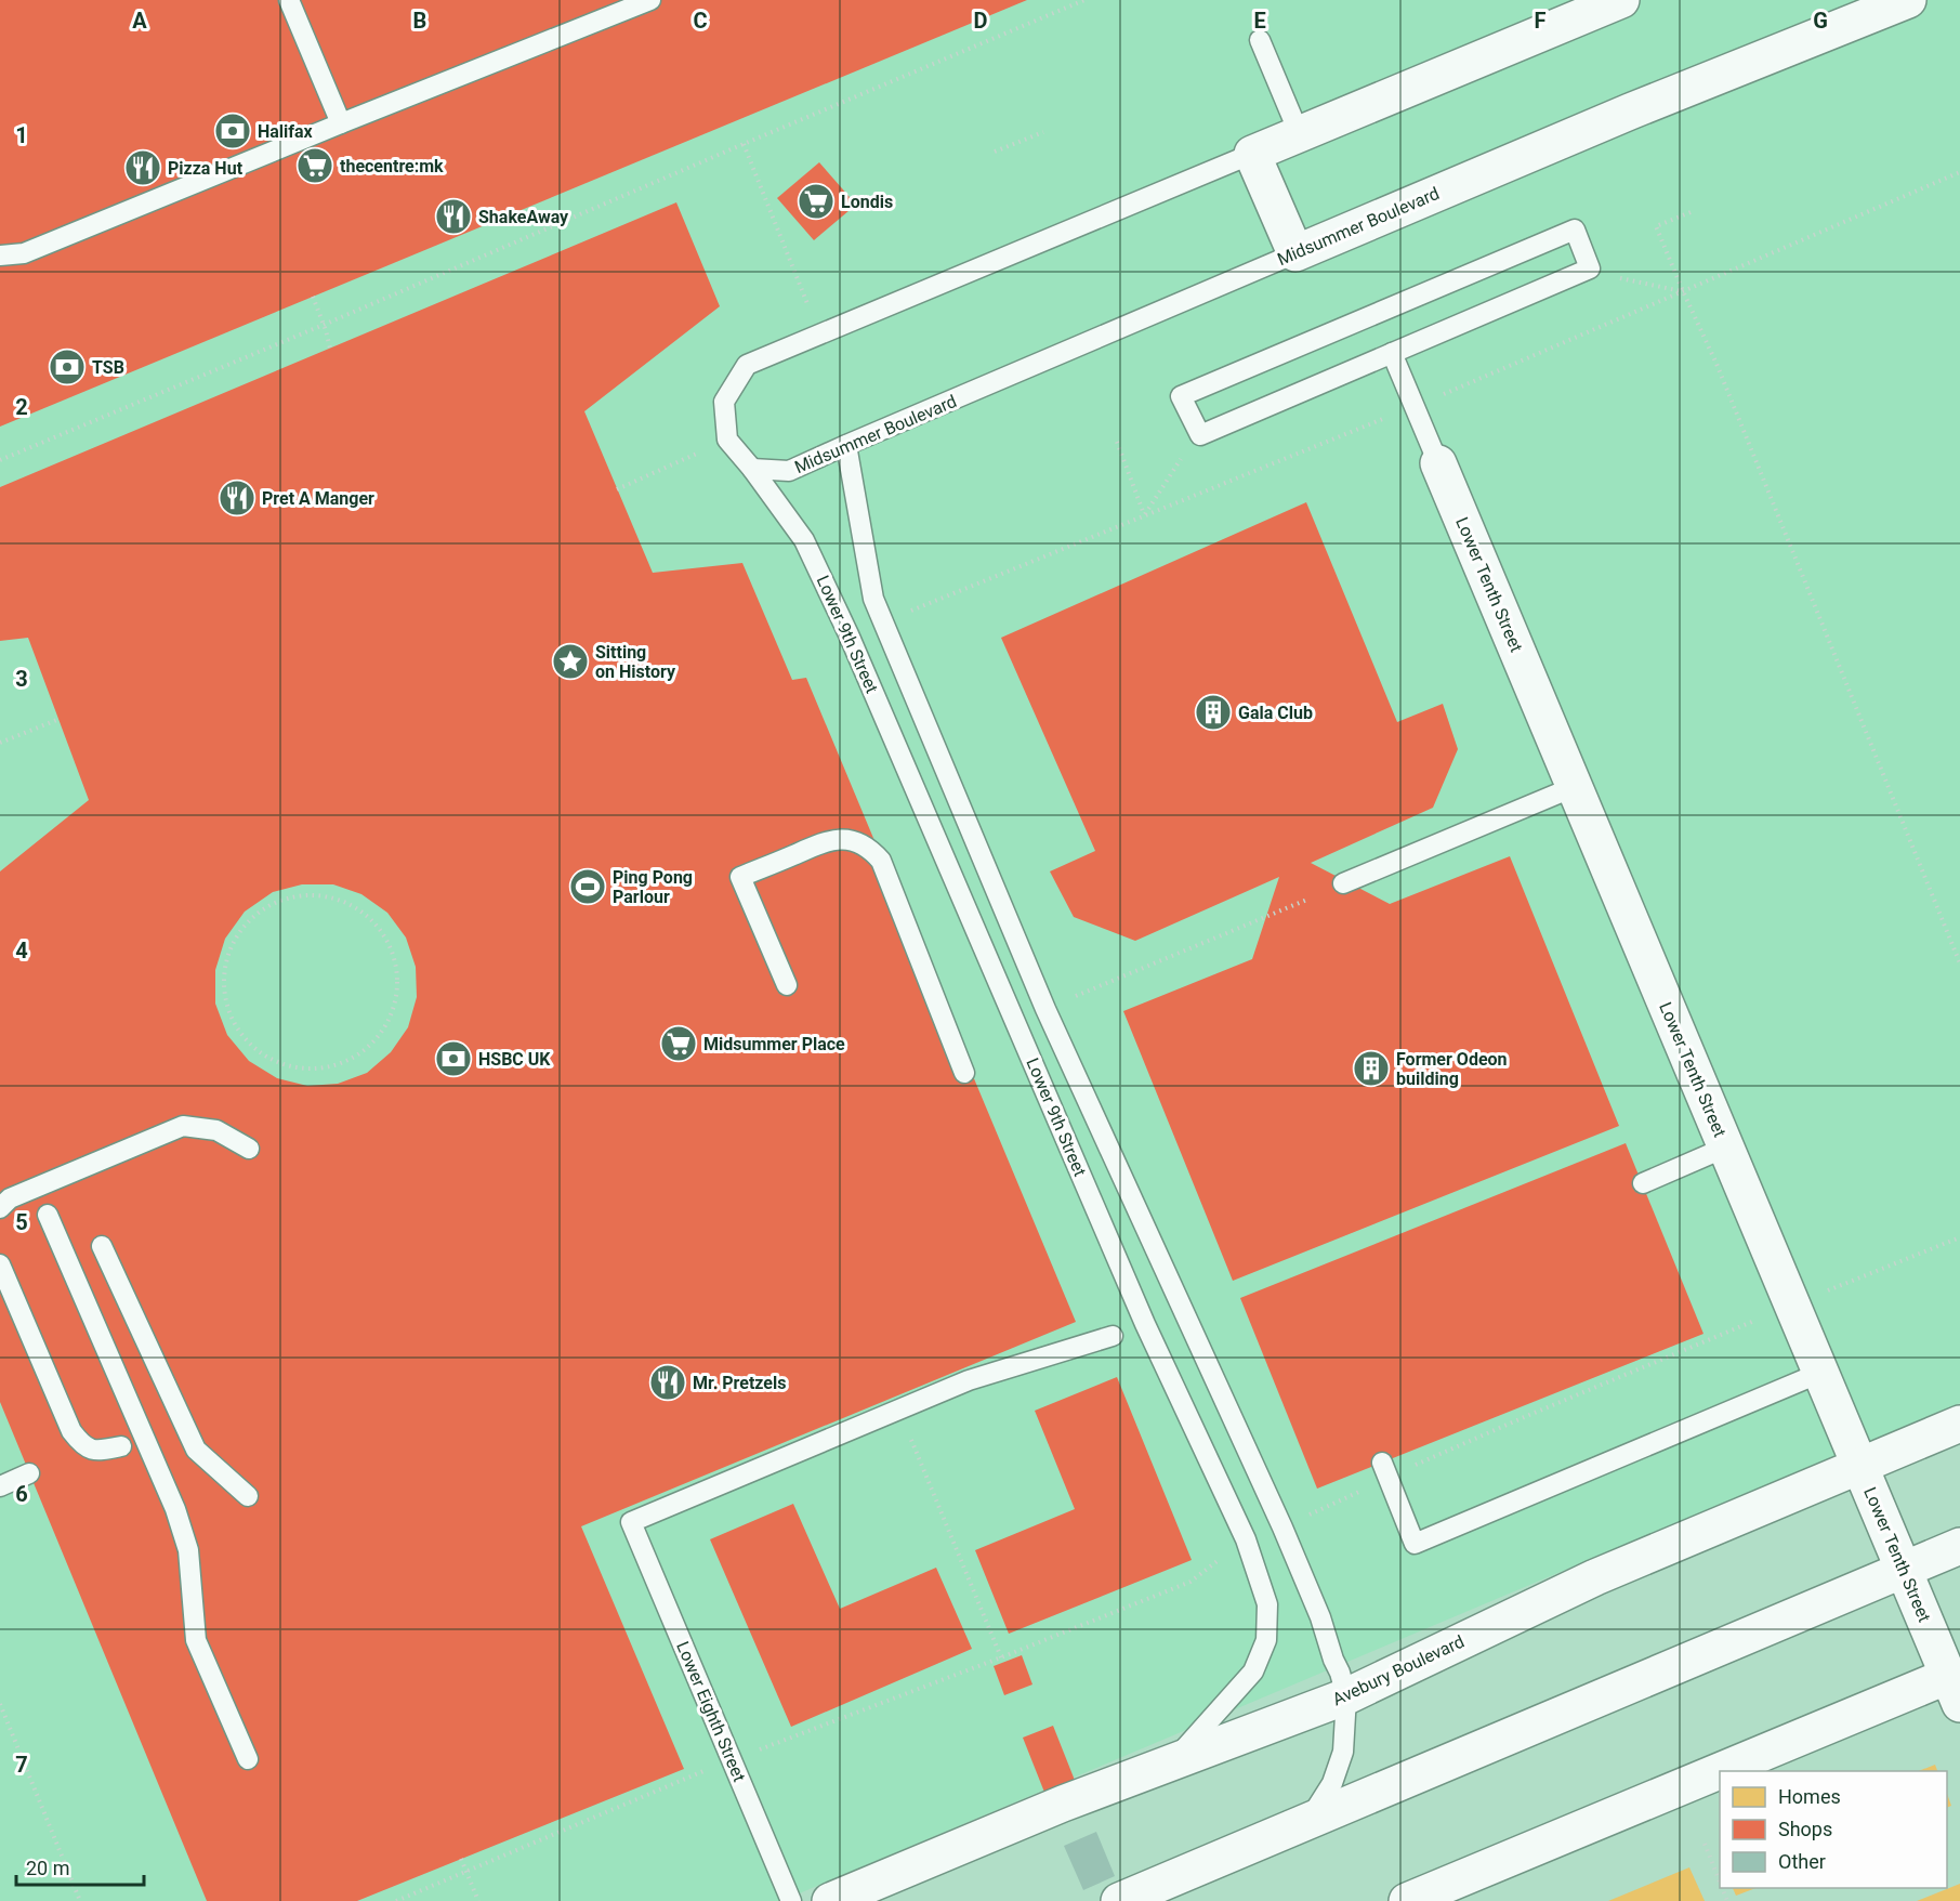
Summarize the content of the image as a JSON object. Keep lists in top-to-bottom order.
{
  "streets": {
    "street": ["Midsummer Boulevard", "Lower Tenth Street", "Avebury Boulevard"],
    "lane": ["Lower 9th Street", "Lower Eighth Street"]
  },
  "crossings": [
    ["Midsummer Boulevard", "Lower 9th Street"],
    ["Lower Tenth Street", "Avebury Boulevard"],
    ["Lower 9th Street", "Avebury Boulevard"]
  ],
  "places": {
    "bank": ["Halifax", "TSB", "HSBC UK"],
    "supermarket": ["thecentre:mk", "Londis", "Midsummer Place"],
    "restaurant": [
      "Pizza Hut",
      "ShakeAway",
      "Pret A Manger",
      "Mr. Pretzels"
    ],
    "place": ["Sitting on History"],
    "building": ["Gala Club", "Former Odeon building"],
    "sports": ["Ping Pong Parlour"]
  },
  "legend": ["Homes", "Shops", "Other"],
  "scale_bar": "20 m",
  "grid": {
    "columns": [
      "A",
      "B",
      "C",
      "D",
      "E",
      "F",
      "G"
    ],
    "rows": [
      "1",
      "2",
      "3",
      "4",
      "5",
      "6",
      "7"
    ]
  }
}
